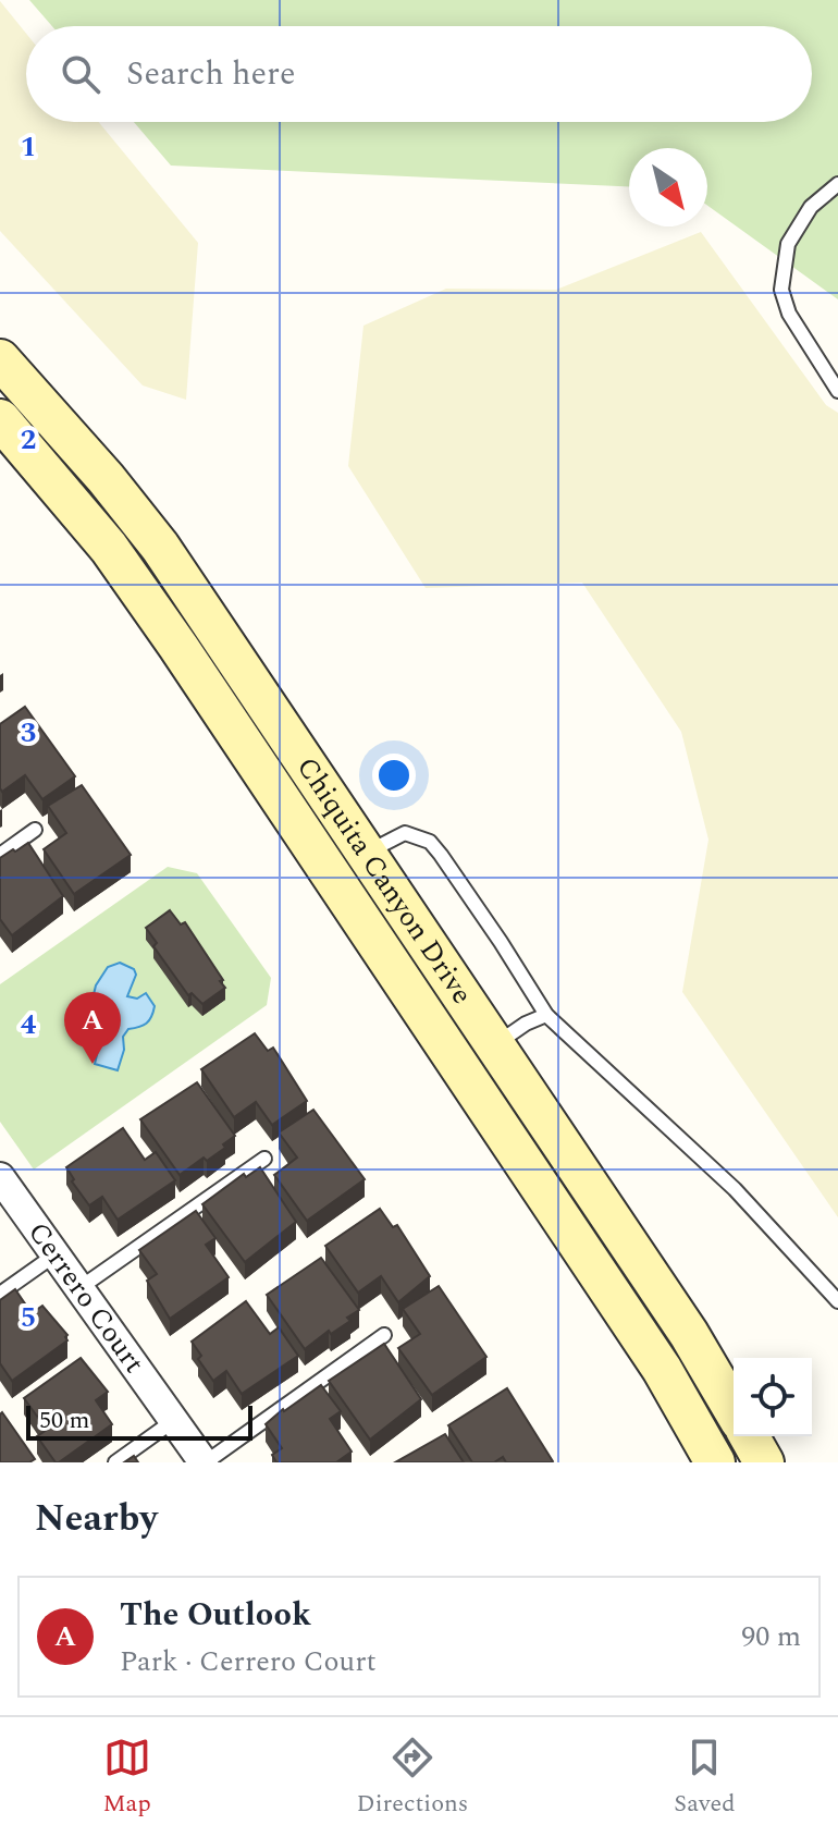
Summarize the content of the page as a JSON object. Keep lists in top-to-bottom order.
{
  "streets": {
    "main road": ["Chiquita Canyon Drive"],
    "street": ["Cerrero Court"]
  },
  "scale_bar": "50 m",
  "north": "bottom right",
  "page": {
    "search": "Search here",
    "pins": "A",
    "scale": "50 m",
    "heading": "Nearby",
    "list": [
      {
        "mark": "A",
        "name": "The Outlook",
        "note": "Park · Cerrero Court",
        "value": "90 m"
      }
    ],
    "nav": ["Map", "Directions", "Saved"]
  },
  "grid": {
    "rows": [
      "1",
      "2",
      "3",
      "4",
      "5"
    ]
  }
}
